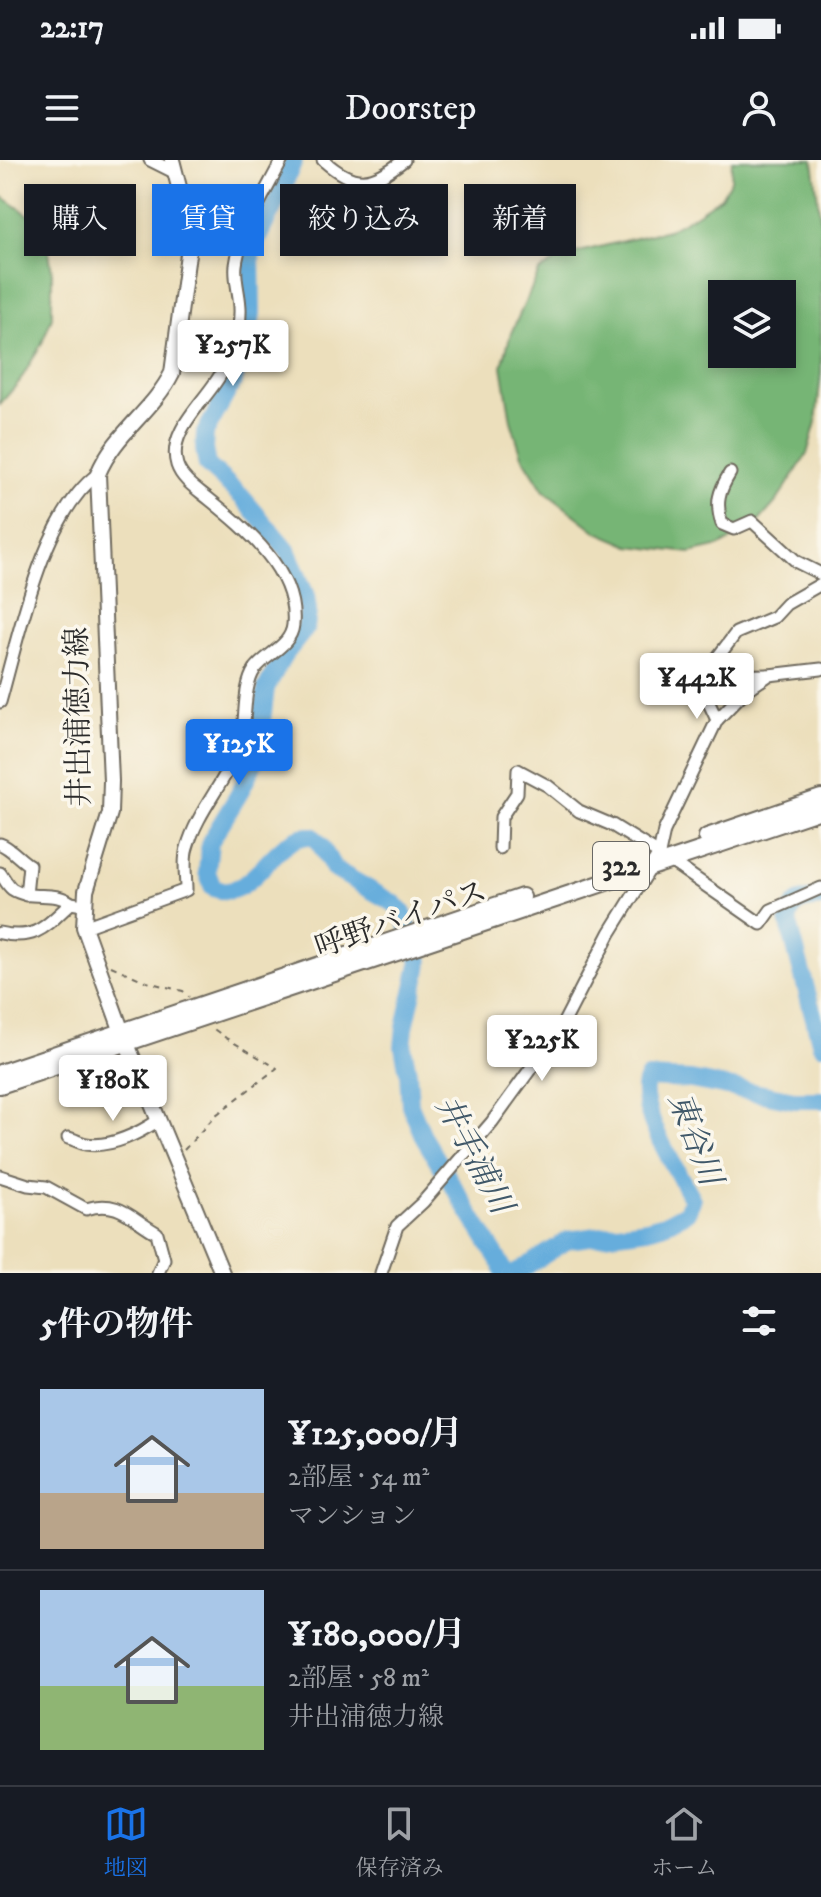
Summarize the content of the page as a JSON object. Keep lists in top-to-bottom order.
{
  "streets": {
    "highway": ["322", "呼野バイパス"],
    "main road": ["井出浦徳力線"]
  },
  "crossings": [
    ["井出浦徳力線", "呼野バイパス"]
  ],
  "water": ["東谷川", "井手浦川"],
  "page": {
    "status": "22:17",
    "header": "Doorstep",
    "chip": [
      "購入",
      "賃貸",
      "絞り込み",
      "新着"
    ],
    "price": [
      "¥257K",
      "¥442K",
      "¥125K",
      "¥225K",
      "¥180K"
    ],
    "heading": "5件の物件",
    "list": [
      {
        "name": "¥125,000/月",
        "note": "2部屋 · 54 m² · マンション"
      },
      {
        "name": "¥180,000/月",
        "note": "2部屋 · 58 m² · 井出浦徳力線"
      }
    ],
    "tabs": ["地図", "保存済み", "ホーム"]
  }
}
